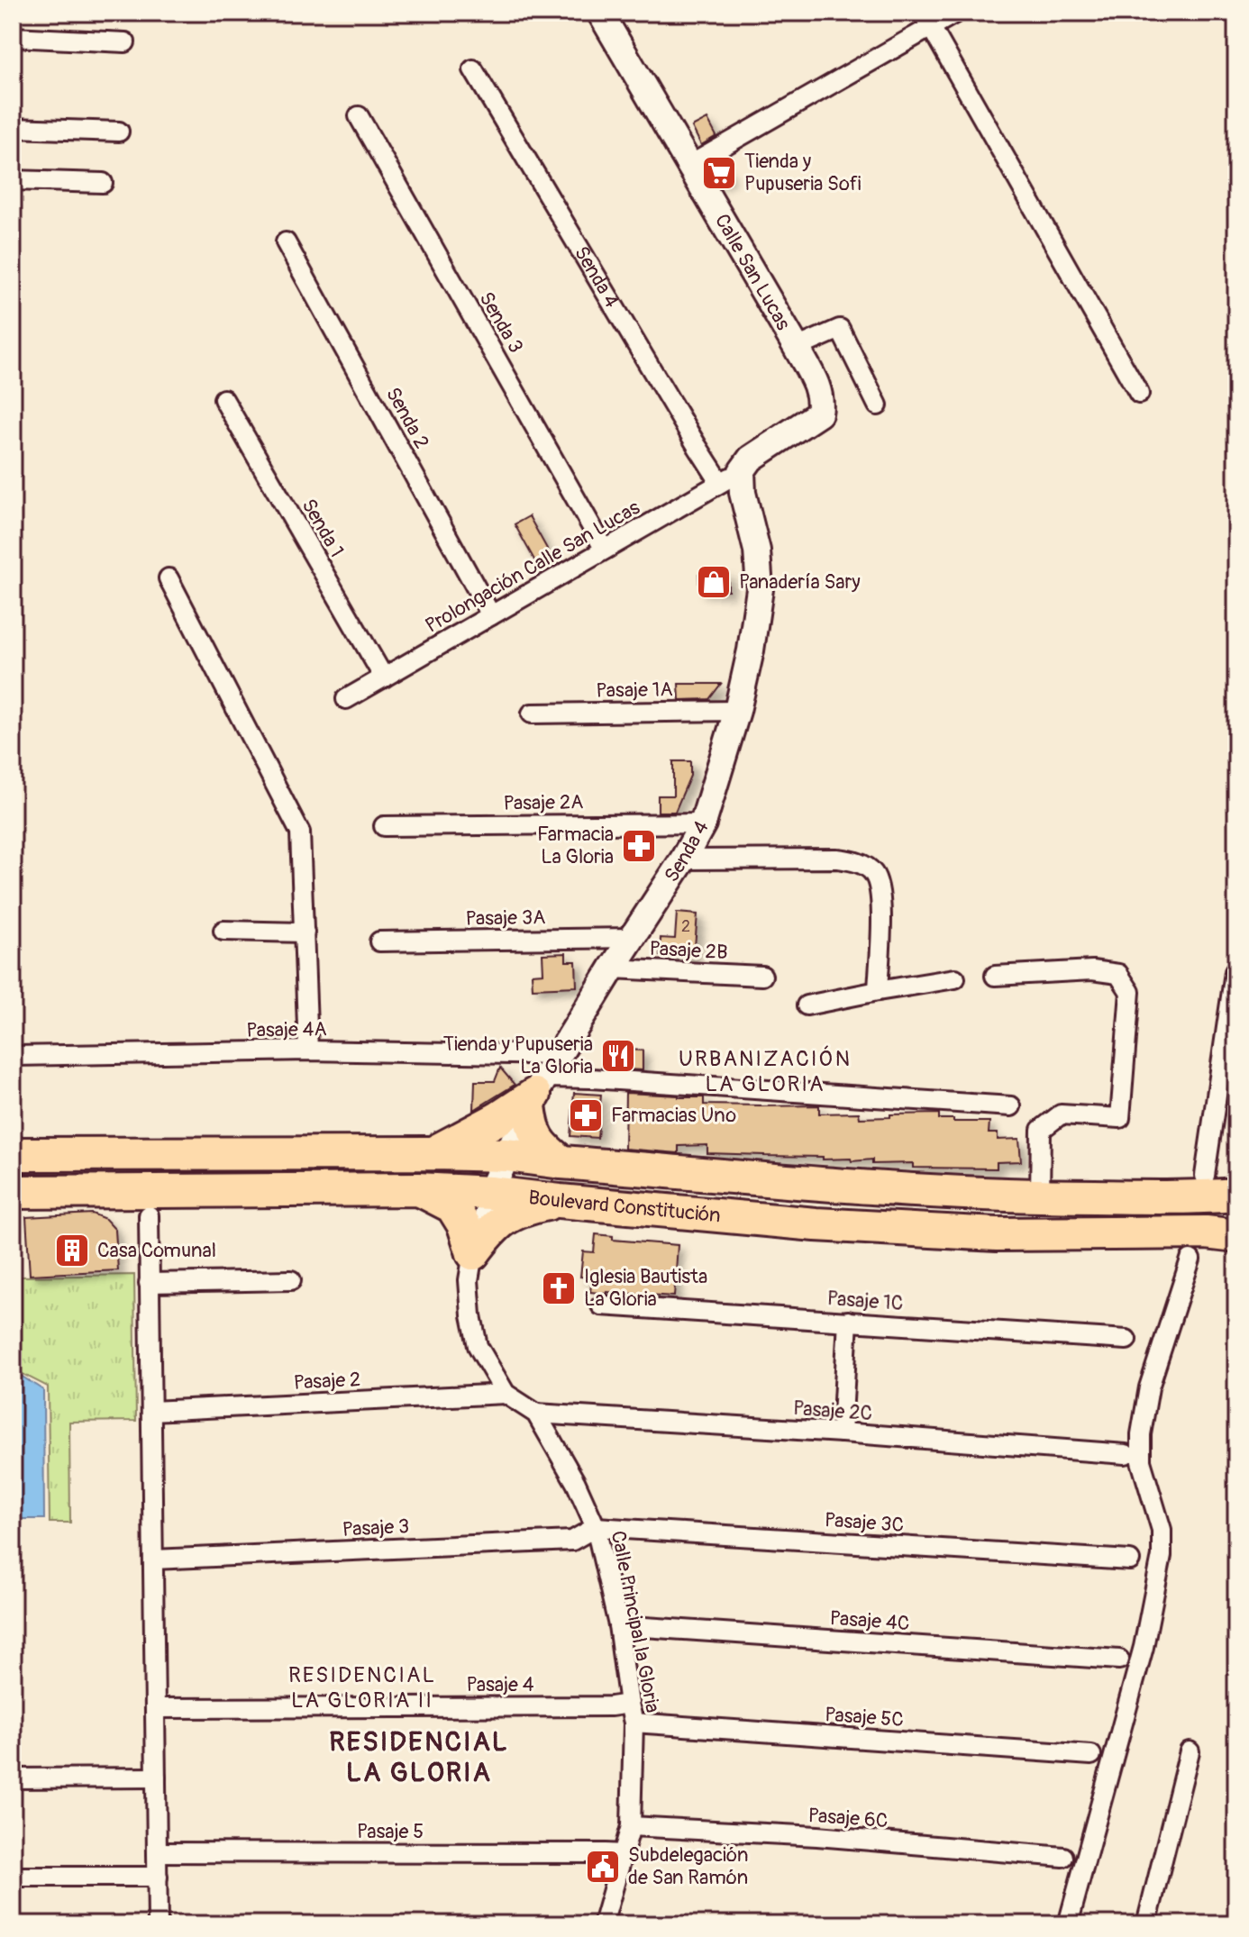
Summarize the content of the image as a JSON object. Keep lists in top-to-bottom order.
{
  "streets": {
    "highway": ["Boulevard Constitución"],
    "street": [
      "Calle San Lucas",
      "Senda 4",
      "Senda 3",
      "Senda 2",
      "Senda 1",
      "Prolongación Calle San Lucas",
      "Pasaje 1A",
      "Pasaje 2A",
      "Pasaje 3A",
      "Pasaje 2B",
      "Pasaje 4A",
      "Pasaje 1C",
      "Pasaje 2",
      "Pasaje 2C",
      "Pasaje 3C",
      "Pasaje 3",
      "Pasaje 4C",
      "Calle Principal la Gloria",
      "Pasaje 4",
      "Pasaje 5C",
      "Pasaje 6C",
      "Pasaje 5"
    ]
  },
  "crossings": [
    ["Calle San Lucas", "Senda 4"],
    ["Calle San Lucas", "Prolongación Calle San Lucas"],
    ["Senda 4", "Prolongación Calle San Lucas"],
    ["Senda 4", "Pasaje 1A"],
    ["Senda 4", "Pasaje 2A"],
    ["Senda 4", "Pasaje 3A"],
    ["Senda 4", "Pasaje 2B"],
    ["Senda 4", "Pasaje 4A"],
    ["Senda 4", "Boulevard Constitución"],
    ["Senda 4", "Calle Principal la Gloria"],
    ["Senda 3", "Prolongación Calle San Lucas"],
    ["Senda 2", "Prolongación Calle San Lucas"],
    ["Senda 1", "Prolongación Calle San Lucas"],
    ["Boulevard Constitución", "Calle Principal la Gloria"],
    ["Pasaje 2", "Calle Principal la Gloria"],
    ["Pasaje 2C", "Calle Principal la Gloria"],
    ["Pasaje 3C", "Pasaje 3"],
    ["Pasaje 3C", "Calle Principal la Gloria"],
    ["Pasaje 3", "Calle Principal la Gloria"],
    ["Pasaje 4C", "Calle Principal la Gloria"],
    ["Calle Principal la Gloria", "Pasaje 4"],
    ["Calle Principal la Gloria", "Pasaje 5C"],
    ["Calle Principal la Gloria", "Pasaje 6C"],
    ["Calle Principal la Gloria", "Pasaje 5"]
  ],
  "districts": ["URBANIZACIÓN LA GLORIA", "RESIDENCIAL LA GLORIA II", "RESIDENCIAL LA GLORIA"],
  "places": {
    "supermarket": ["Tienda y Pupuseria Sofi"],
    "shop": ["Panadería Sary"],
    "pharmacy": ["Farmacia La Gloria", "Farmacias Uno"],
    "restaurant": ["Tienda y Pupuseria La Gloria"],
    "building": ["Casa Comunal"],
    "church": ["Iglesia Bautista La Gloria"],
    "public building": ["Subdelegación de San Ramón"]
  },
  "house_numbers": ["2"]
}
